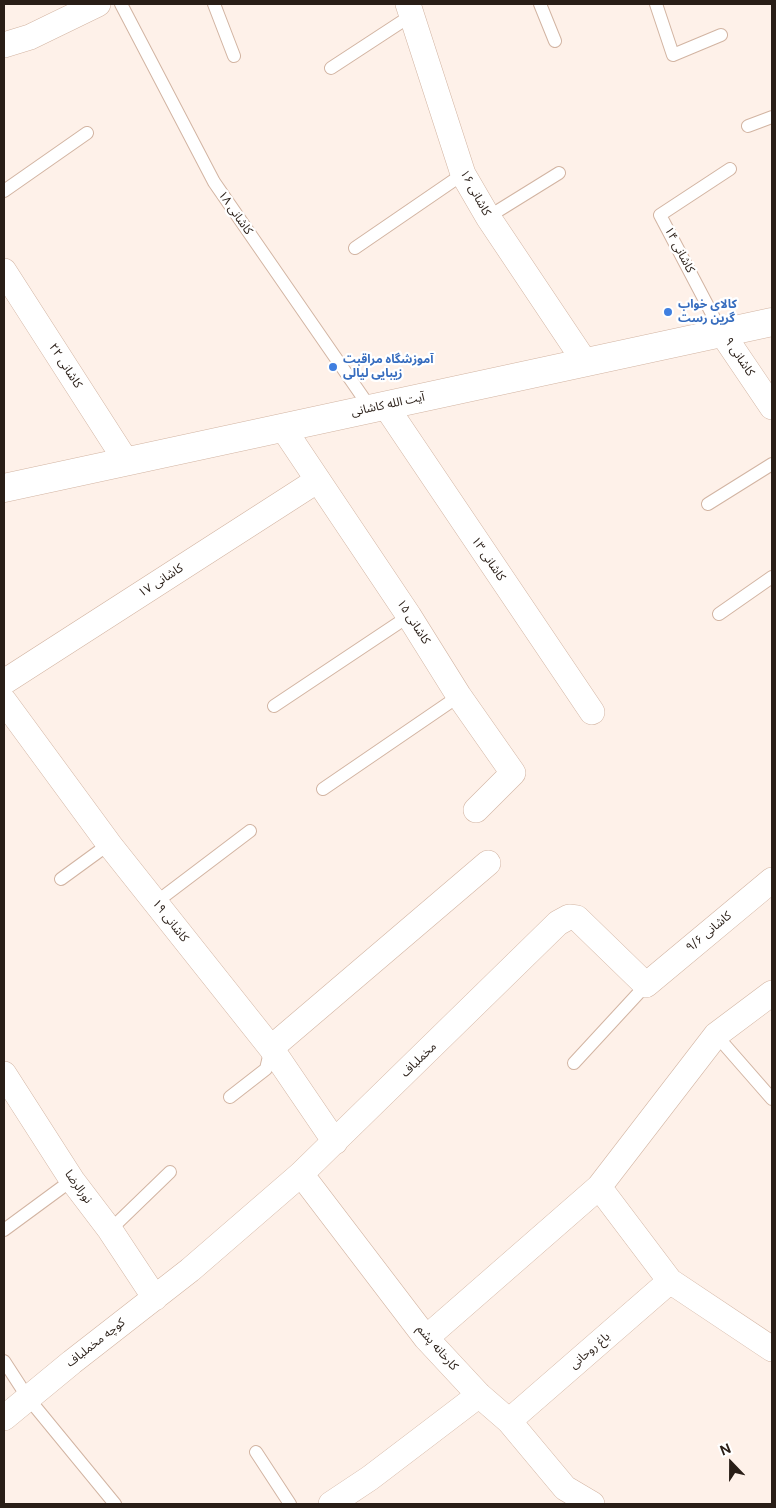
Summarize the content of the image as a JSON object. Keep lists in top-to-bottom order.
{
  "streets": {
    "main road": ["آیت الله کاشانی"],
    "street": [
      "کاشانی ۱۶",
      "کاشانی ۹",
      "کاشانی ۲۲",
      "کاشانی ۱۳",
      "کاشانی ۱۷",
      "کاشانی ۱۵",
      "کاشانی ۱۹",
      "کاشانی ۹/۶",
      "مخملباف",
      "نورالرضا",
      "کوچه مخملباف",
      "کارخانه پشم",
      "باغ روحانی"
    ],
    "lane": ["کاشانی ۱۸", "کاشانی ۱۴"]
  },
  "crossings": [
    ["کاشانی ۱۶", "آیت الله کاشانی"],
    ["کاشانی ۱۸", "آیت الله کاشانی"],
    ["کاشانی ۱۸", "کاشانی ۱۳"],
    ["کاشانی ۱۴", "کاشانی ۹"],
    ["کاشانی ۱۴", "آیت الله کاشانی"],
    ["کاشانی ۹", "آیت الله کاشانی"],
    ["کاشانی ۲۲", "آیت الله کاشانی"],
    ["آیت الله کاشانی", "کاشانی ۱۳"],
    ["آیت الله کاشانی", "کاشانی ۱۵"],
    ["کاشانی ۱۷", "کاشانی ۱۵"],
    ["کاشانی ۱۹", "مخملباف"],
    ["کاشانی ۹/۶", "مخملباف"],
    ["مخملباف", "کوچه مخملباف"],
    ["مخملباف", "کارخانه پشم"],
    ["نورالرضا", "کوچه مخملباف"],
    ["کارخانه پشم", "باغ روحانی"]
  ],
  "places": ["کالای خواب گرین رست", "آموزشگاه مراقبت زیبایی لیالی"],
  "north": "top"
}
